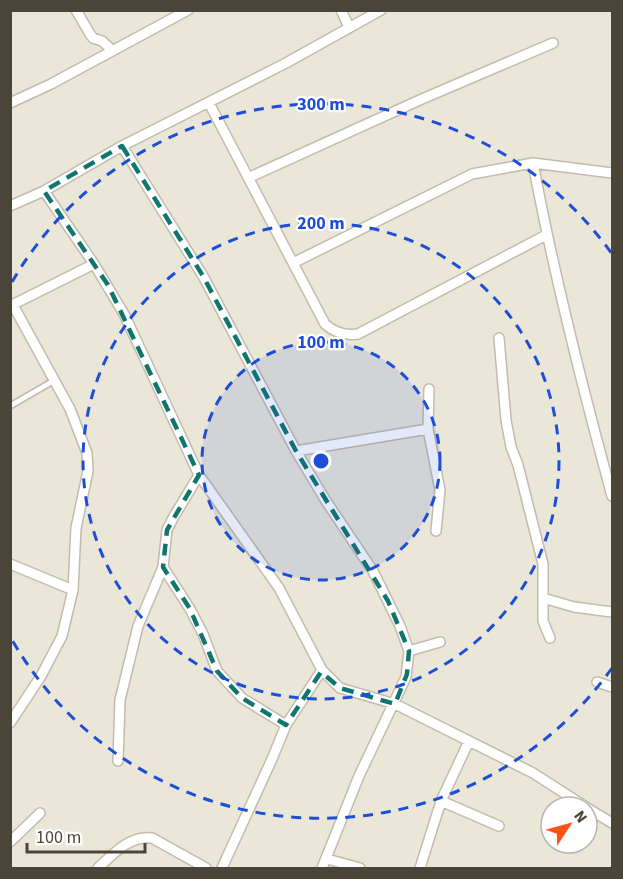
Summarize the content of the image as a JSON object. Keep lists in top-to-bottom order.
{
  "scale_bar": "100 m",
  "north": "top right",
  "rings": ["300 m", "200 m", "100 m"]
}
